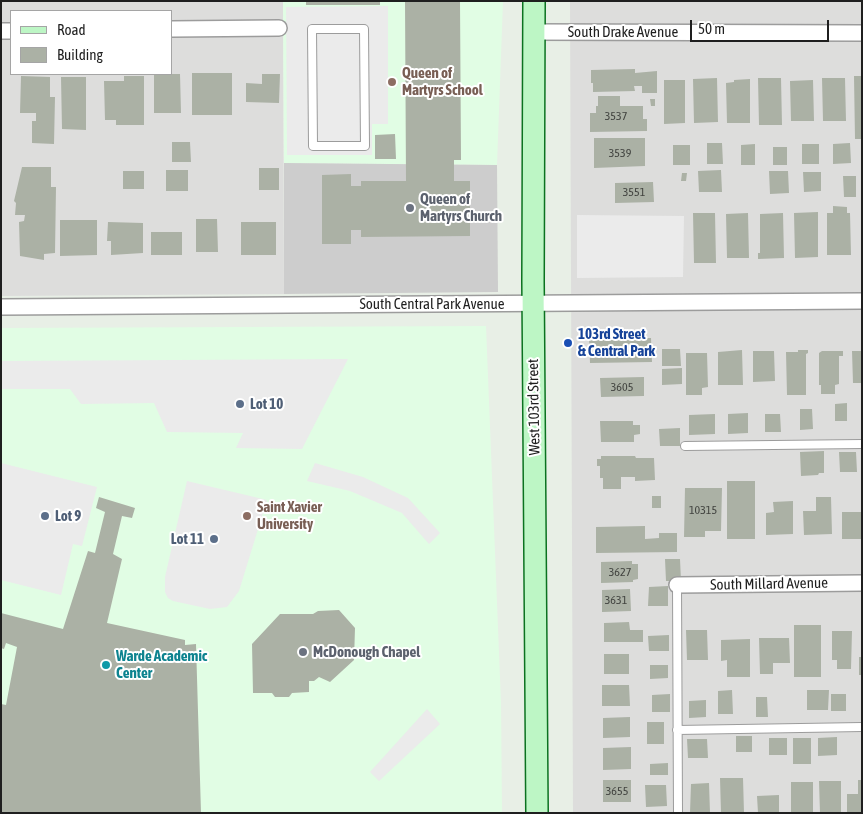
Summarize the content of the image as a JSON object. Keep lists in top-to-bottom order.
{
  "streets": {
    "main road": ["West 103rd Street"],
    "street": ["South Drake Avenue", "South Central Park Avenue", "South Millard Avenue"]
  },
  "crossings": [
    ["South Drake Avenue", "West 103rd Street"],
    ["South Central Park Avenue", "West 103rd Street"]
  ],
  "places": [
    "Queen of Martyrs School",
    "Queen of Martyrs Church",
    "103rd Street & Central Park",
    "Lot 10",
    "Lot 9",
    "Saint Xavier University",
    "Lot 11",
    "McDonough Chapel",
    "Warde Academic Center"
  ],
  "house_numbers": [
    "3537",
    "3539",
    "3551",
    "3605",
    "10315",
    "3627",
    "3631",
    "3655"
  ],
  "legend": ["Road", "Building"],
  "scale_bar": "50 m"
}
